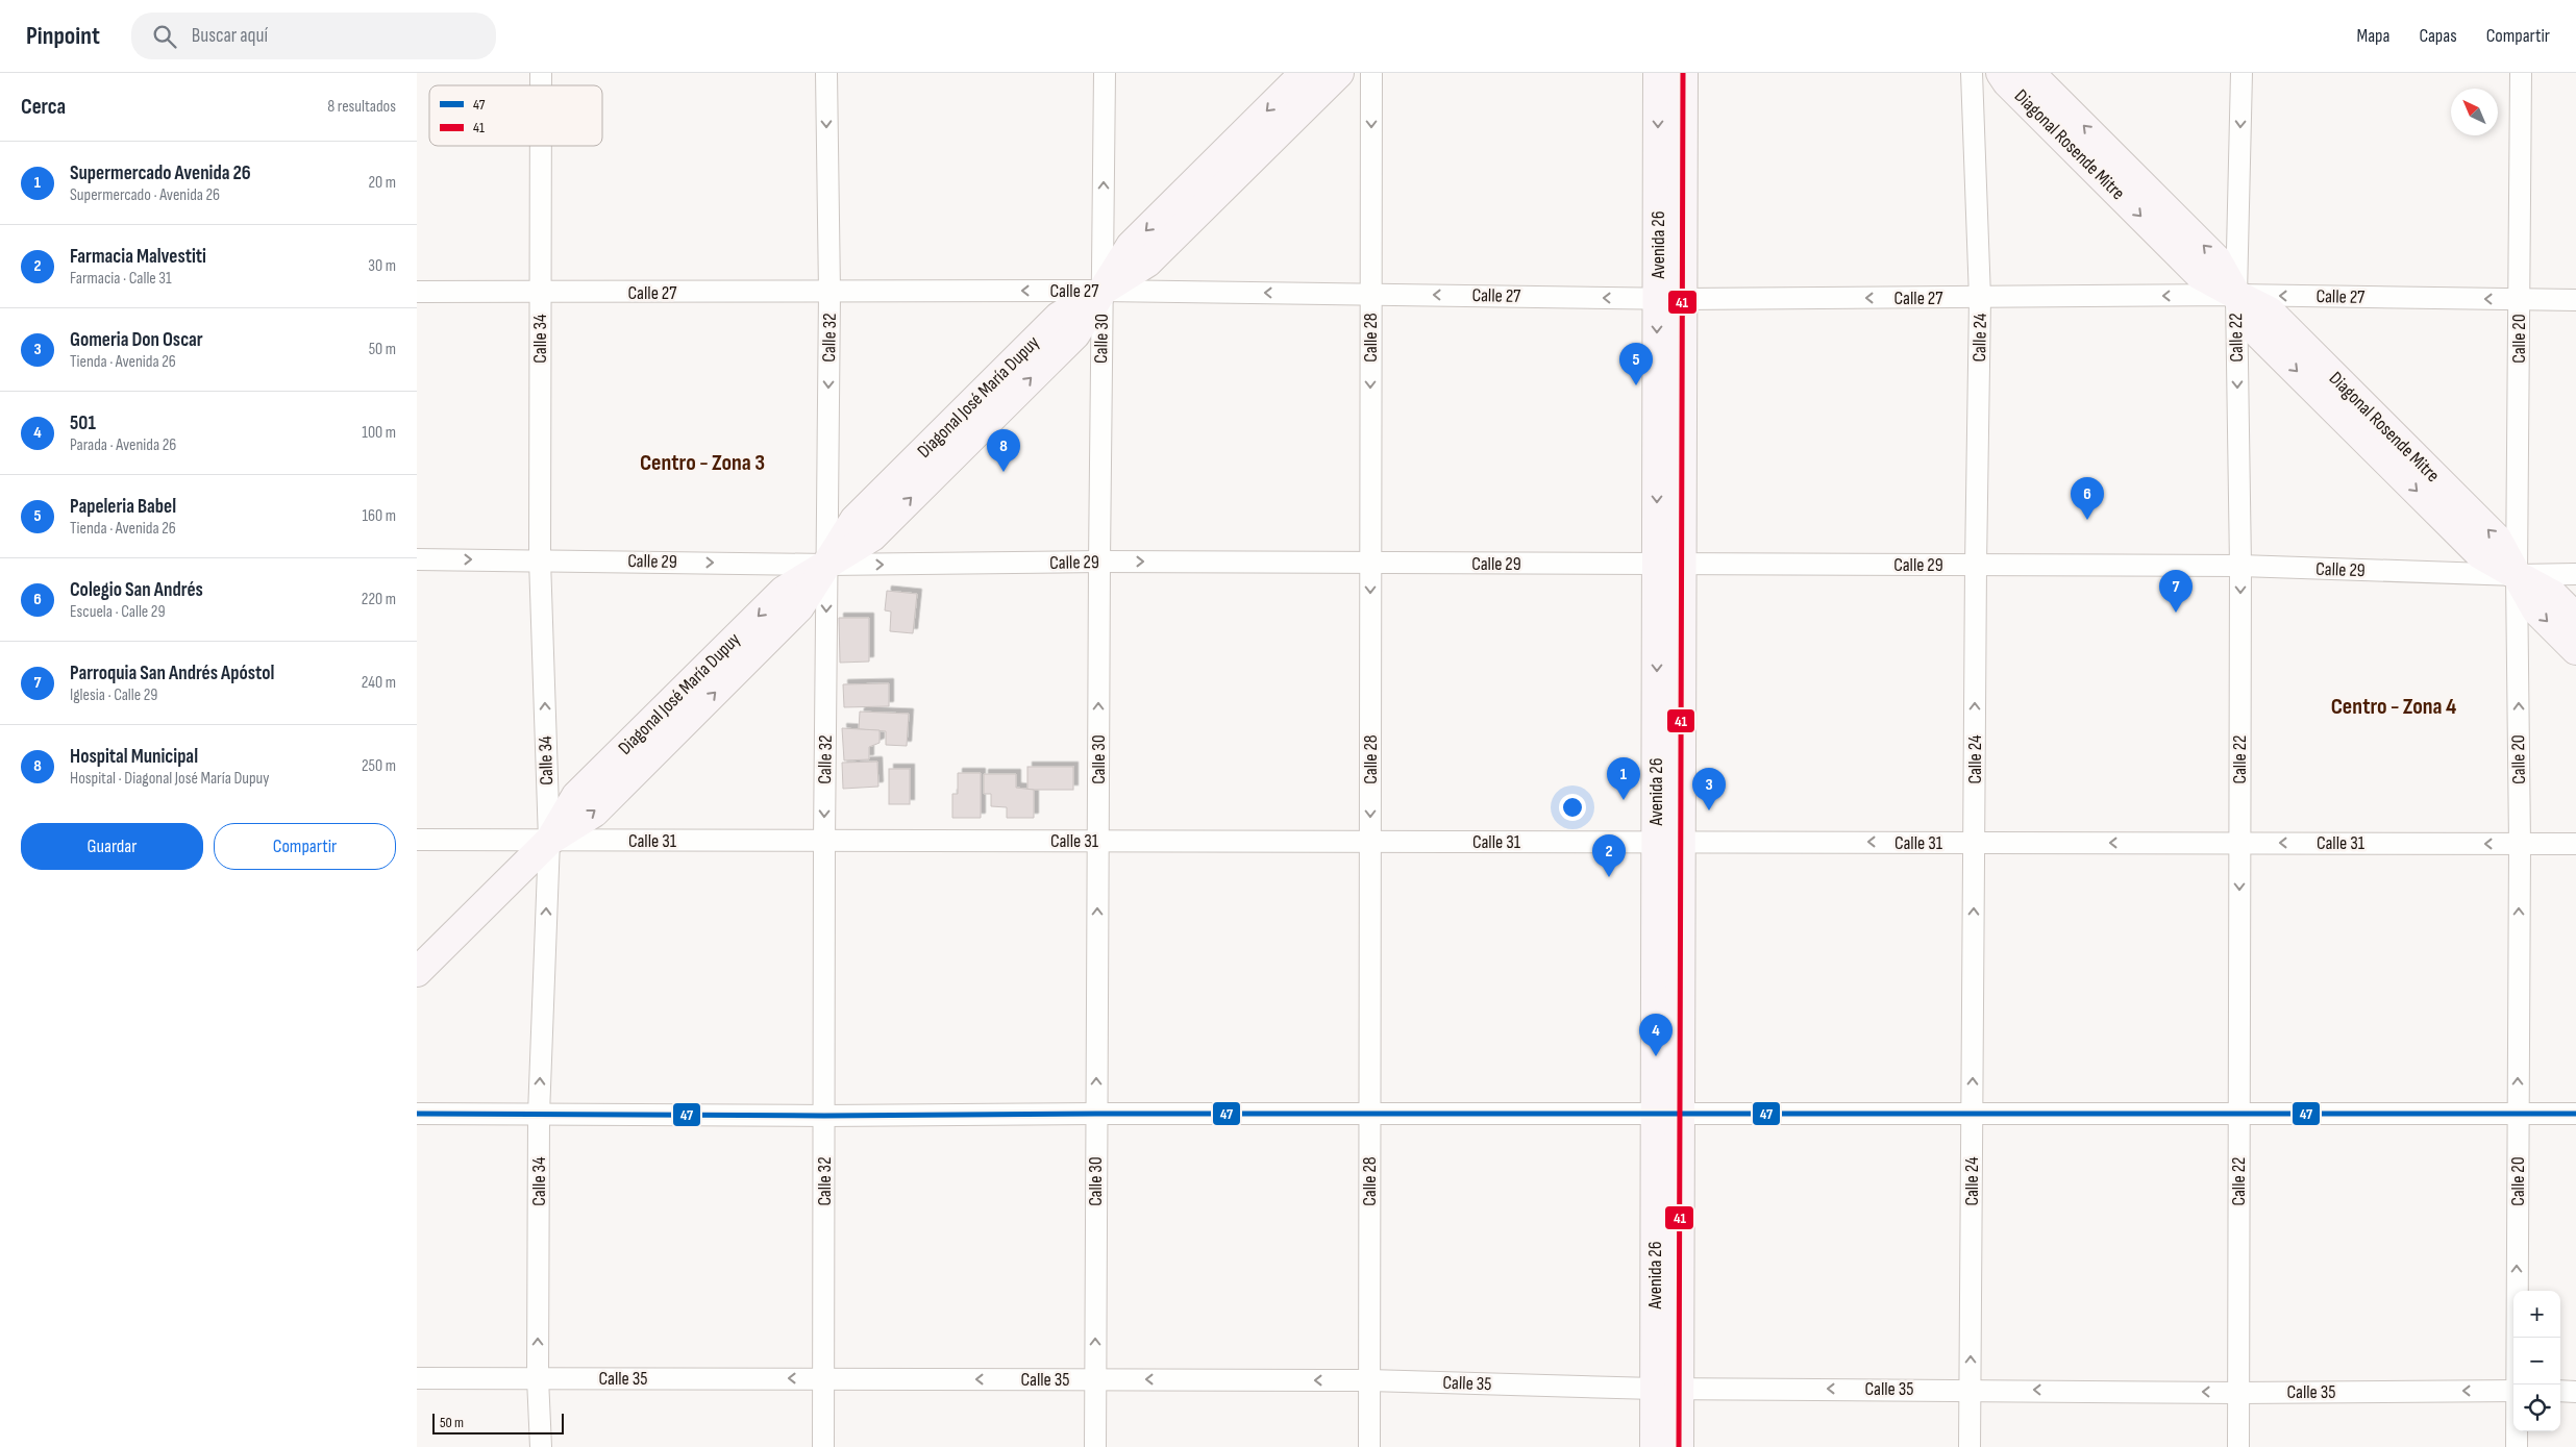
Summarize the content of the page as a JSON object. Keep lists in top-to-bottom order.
{
  "streets": {
    "main road": ["Diagonal Rosende Mitre", "Avenida 26", "Diagonal José María Dupuy"],
    "street": [
      "Calle 27",
      "Calle 32",
      "Calle 28",
      "Calle 24",
      "Calle 22",
      "Calle 34",
      "Calle 30",
      "Calle 20",
      "Calle 29",
      "Calle 31",
      "Calle 35"
    ]
  },
  "crossings": [
    ["Diagonal Rosende Mitre", "Calle 27"],
    ["Diagonal Rosende Mitre", "Calle 22"],
    ["Diagonal Rosende Mitre", "Calle 20"],
    ["Diagonal Rosende Mitre", "Calle 29"],
    ["Avenida 26", "Calle 27"],
    ["Avenida 26", "Calle 29"],
    ["Avenida 26", "Calle 31"],
    ["Avenida 26", "Calle 35"],
    ["Calle 27", "Calle 32"],
    ["Calle 27", "Calle 28"],
    ["Calle 27", "Calle 24"],
    ["Calle 27", "Calle 22"],
    ["Calle 27", "Calle 34"],
    ["Calle 27", "Calle 30"],
    ["Calle 27", "Calle 20"],
    ["Calle 27", "Diagonal José María Dupuy"],
    ["Calle 32", "Diagonal José María Dupuy"],
    ["Calle 32", "Calle 29"],
    ["Calle 32", "Calle 31"],
    ["Calle 32", "Calle 35"],
    ["Calle 28", "Calle 29"],
    ["Calle 28", "Calle 31"],
    ["Calle 28", "Calle 35"],
    ["Calle 24", "Calle 29"],
    ["Calle 24", "Calle 31"],
    ["Calle 24", "Calle 35"],
    ["Calle 22", "Calle 29"],
    ["Calle 22", "Calle 31"],
    ["Calle 22", "Calle 35"],
    ["Calle 34", "Diagonal José María Dupuy"],
    ["Calle 34", "Calle 29"],
    ["Calle 34", "Calle 31"],
    ["Calle 34", "Calle 35"],
    ["Calle 30", "Diagonal José María Dupuy"],
    ["Calle 30", "Calle 29"],
    ["Calle 30", "Calle 31"],
    ["Calle 30", "Calle 35"],
    ["Calle 20", "Calle 29"],
    ["Calle 20", "Calle 31"],
    ["Diagonal José María Dupuy", "Calle 29"],
    ["Diagonal José María Dupuy", "Calle 31"]
  ],
  "one_way": [
    "Calle 27",
    "Calle 32",
    "Calle 28",
    "Calle 24",
    "Calle 22",
    "Calle 34",
    "Calle 30",
    "Calle 20",
    "Calle 29",
    "Calle 31",
    "Calle 35"
  ],
  "districts": ["Centro - Zona 3", "Centro - Zona 4"],
  "lines": ["transit line 41", "transit line 47"],
  "legend": ["47", "41"],
  "scale_bar": "50 m",
  "north": "top left",
  "page": {
    "header": "Pinpoint",
    "search": "Buscar aquí",
    "nav": ["Mapa", "Capas", "Compartir"],
    "heading": ["Cerca", "8 resultados"],
    "list": [
      {
        "mark": "1",
        "name": "Supermercado Avenida 26",
        "note": "Supermercado · Avenida 26",
        "value": "20 m"
      },
      {
        "mark": "2",
        "name": "Farmacia Malvestiti",
        "note": "Farmacia · Calle 31",
        "value": "30 m"
      },
      {
        "mark": "3",
        "name": "Gomeria Don Oscar",
        "note": "Tienda · Avenida 26",
        "value": "50 m"
      },
      {
        "mark": "4",
        "name": "501",
        "note": "Parada · Avenida 26",
        "value": "100 m"
      },
      {
        "mark": "5",
        "name": "Papeleria Babel",
        "note": "Tienda · Avenida 26",
        "value": "160 m"
      },
      {
        "mark": "6",
        "name": "Colegio San Andrés",
        "note": "Escuela · Calle 29",
        "value": "220 m"
      },
      {
        "mark": "7",
        "name": "Parroquia San Andrés Apóstol",
        "note": "Iglesia · Calle 29",
        "value": "240 m"
      },
      {
        "mark": "8",
        "name": "Hospital Municipal",
        "note": "Hospital · Diagonal José María Dupuy",
        "value": "250 m"
      }
    ],
    "pins": [
      "5",
      "8",
      "6",
      "7",
      "1",
      "3",
      "2",
      "4"
    ],
    "buttons": ["Guardar", "Compartir"],
    "map_buttons": ["+", "−"],
    "scale": "50 m"
  }
}
